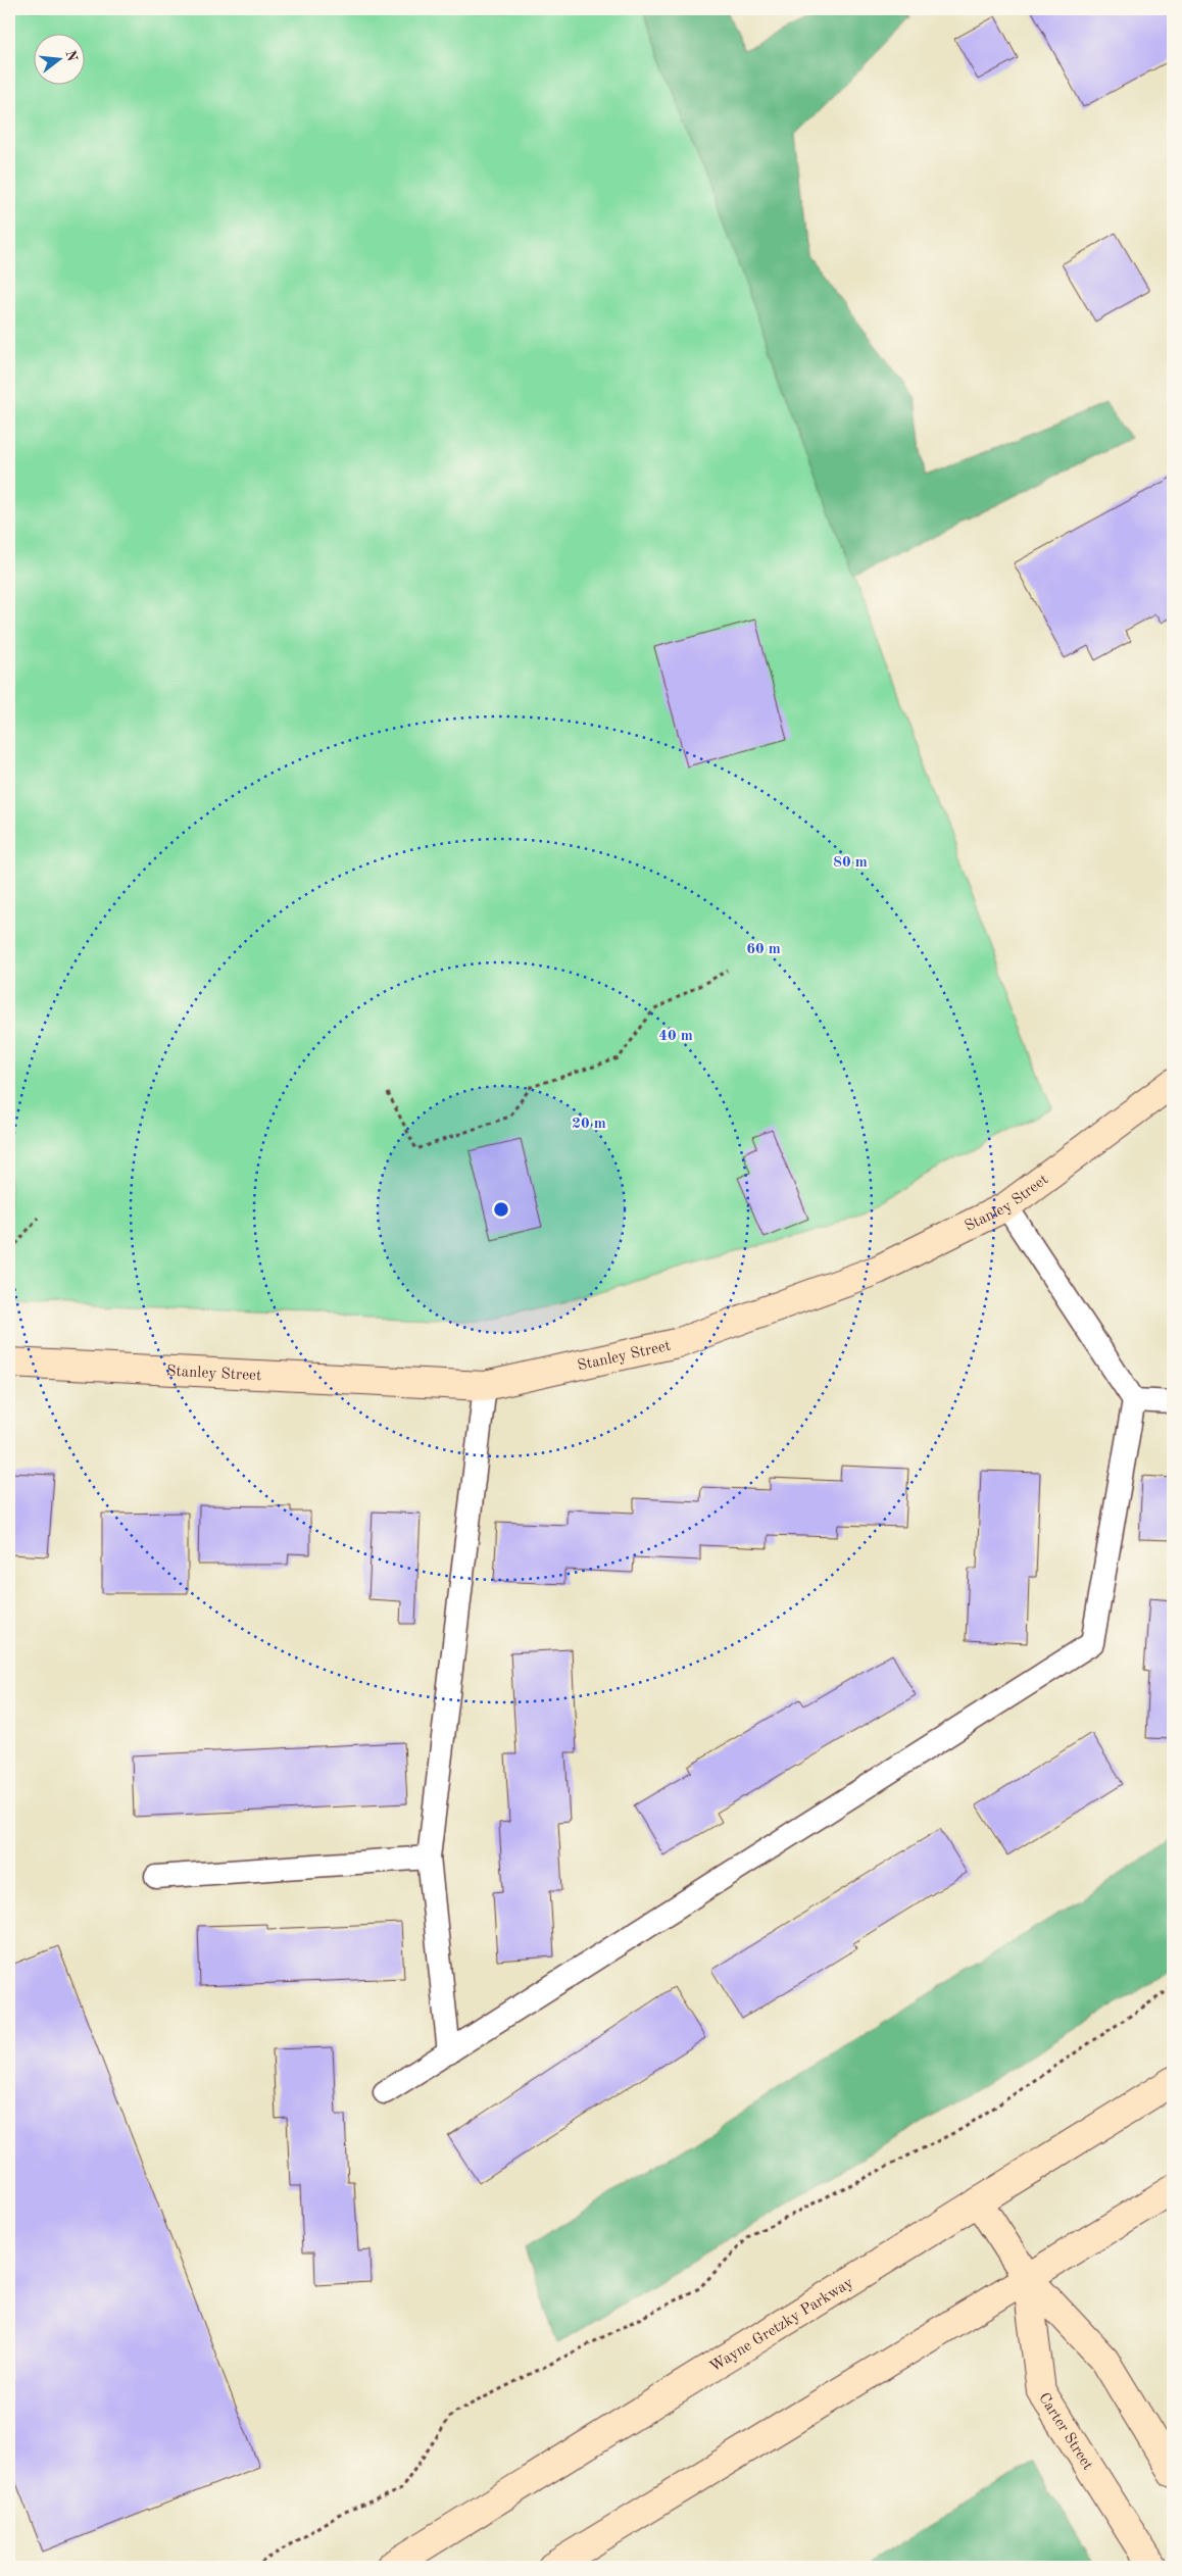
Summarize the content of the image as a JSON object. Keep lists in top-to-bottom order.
{
  "streets": {
    "street": ["Stanley Street", "Wayne Gretzky Parkway", "Carter Street"]
  },
  "crossings": [
    ["Wayne Gretzky Parkway", "Carter Street"]
  ],
  "north": "right",
  "rings": [
    "80 m",
    "60 m",
    "40 m",
    "20 m"
  ]
}
